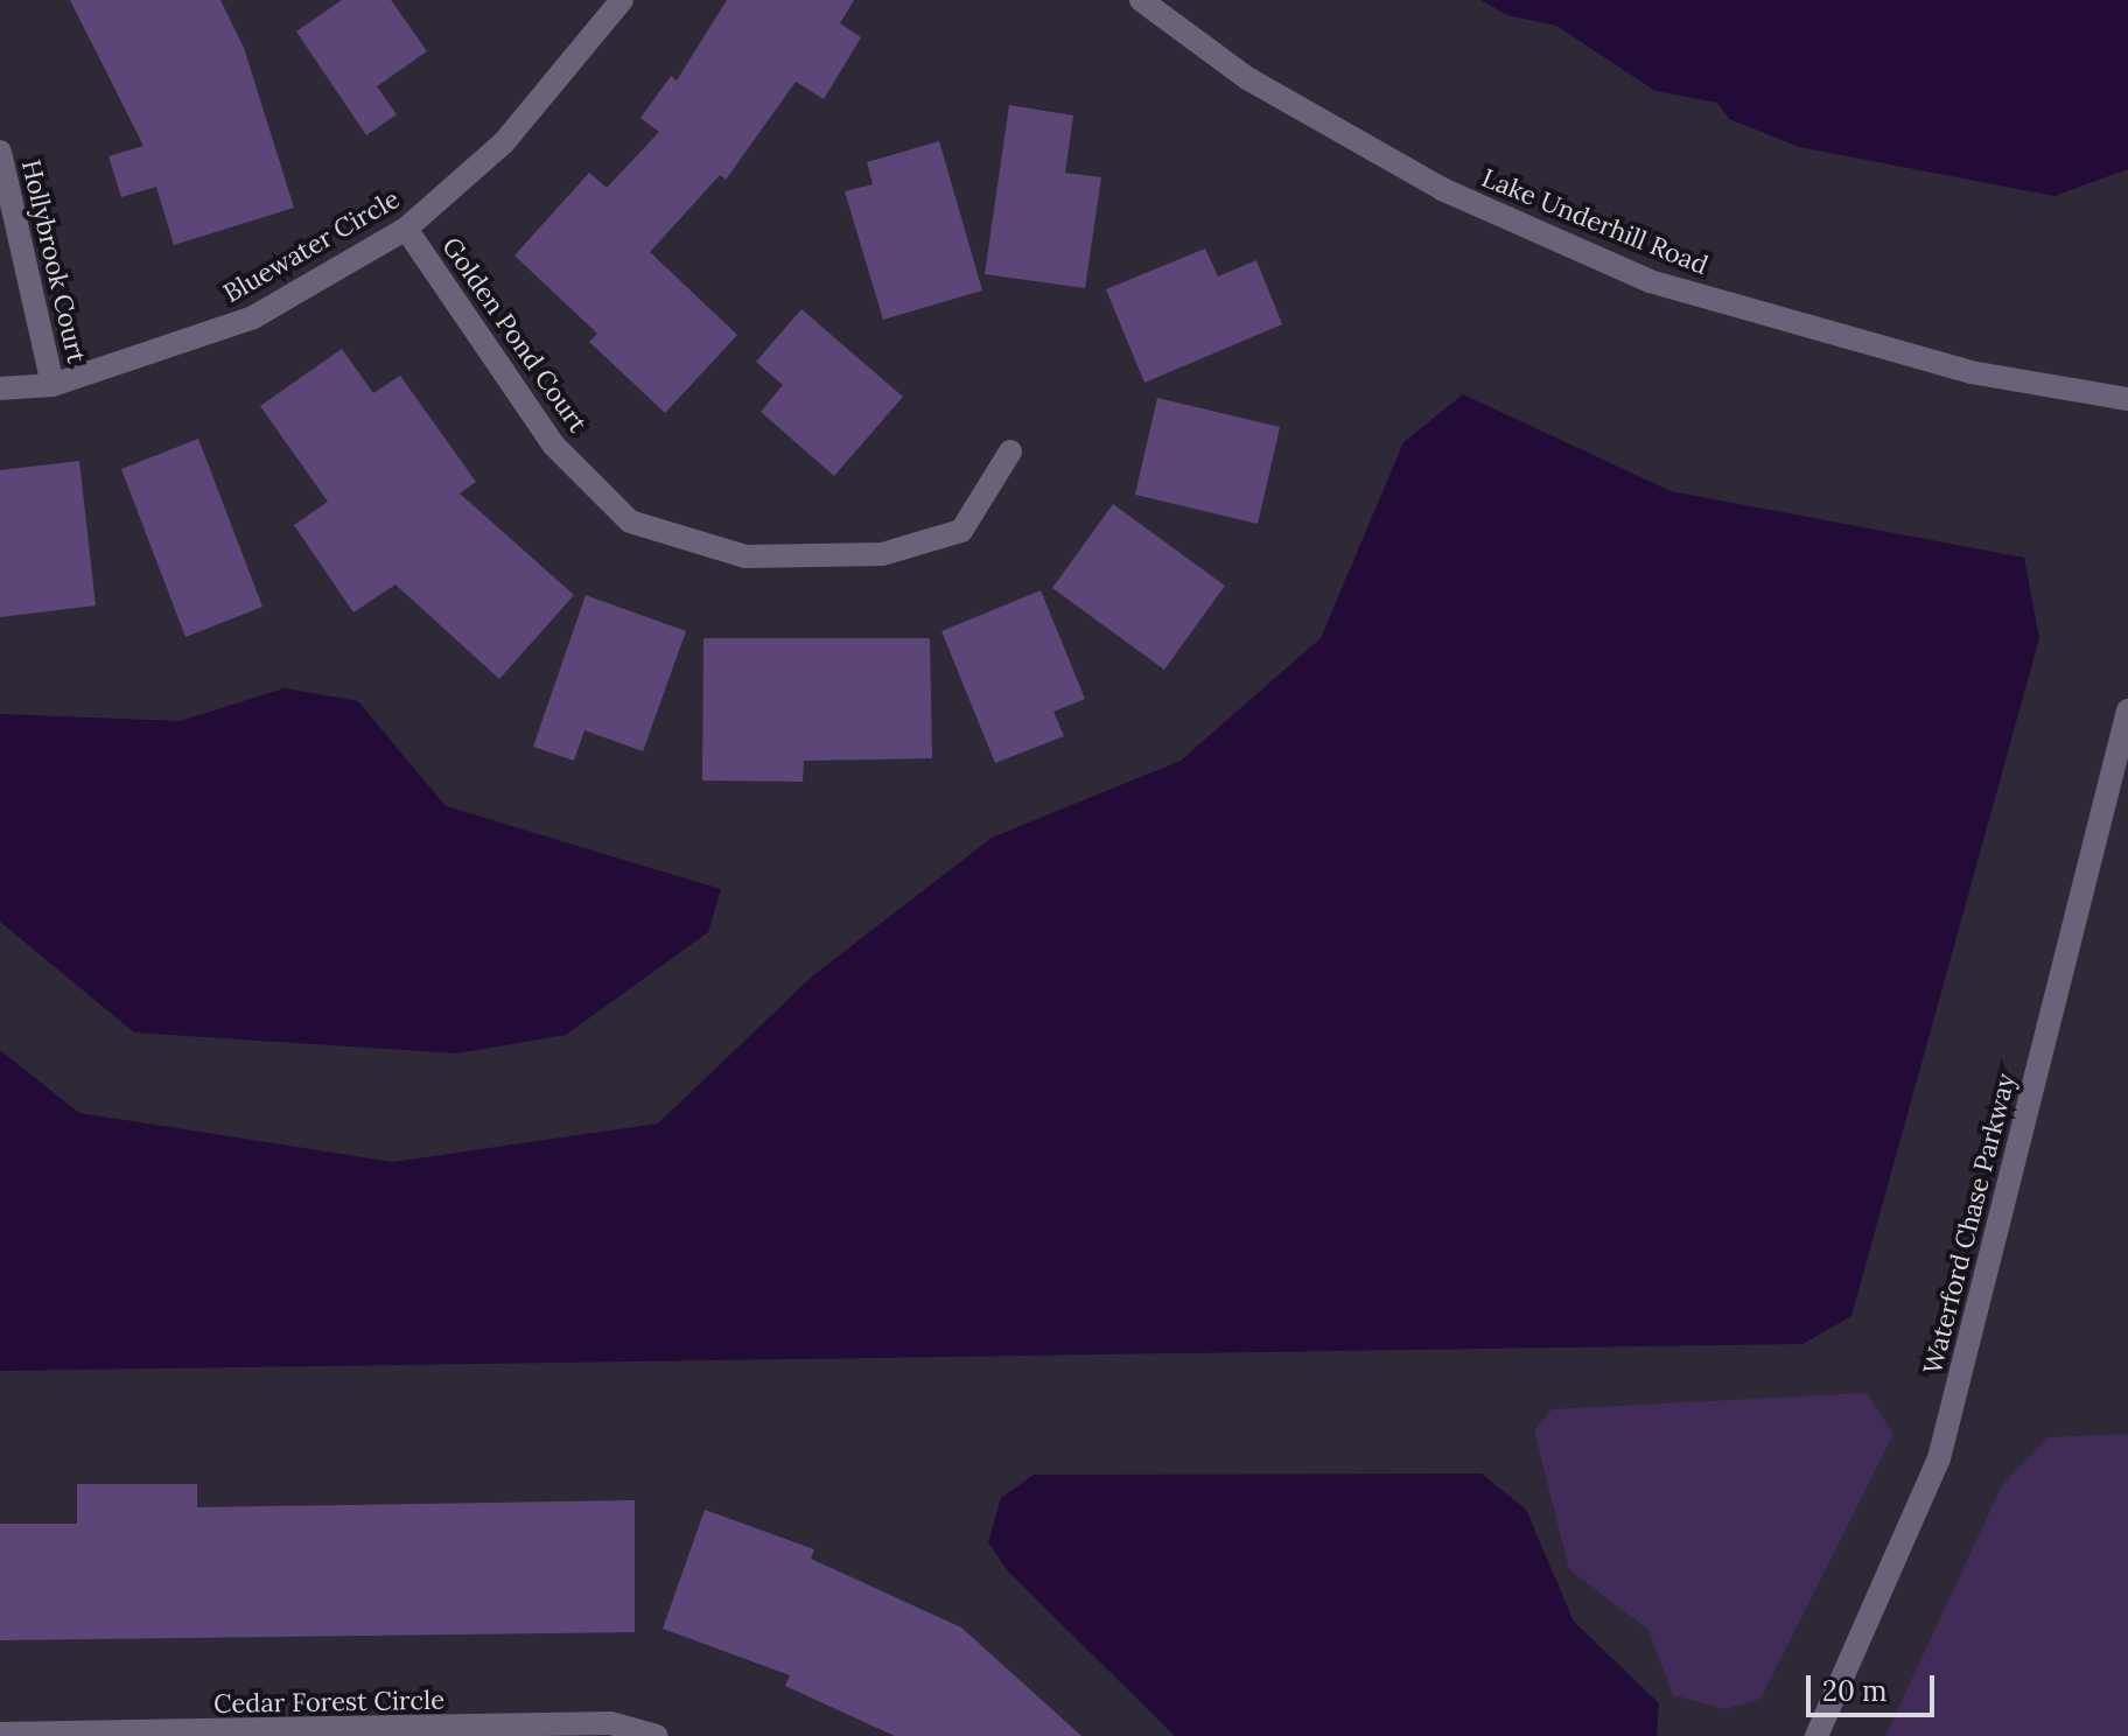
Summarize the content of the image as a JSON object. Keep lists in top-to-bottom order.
{
  "streets": {
    "street": [
      "Lake Underhill Road",
      "Bluewater Circle",
      "Hollybrook Court",
      "Golden Pond Court",
      "Waterford Chase Parkway",
      "Cedar Forest Circle"
    ]
  },
  "crossings": [
    ["Bluewater Circle", "Hollybrook Court"],
    ["Bluewater Circle", "Golden Pond Court"]
  ],
  "scale_bar": "20 m"
}
